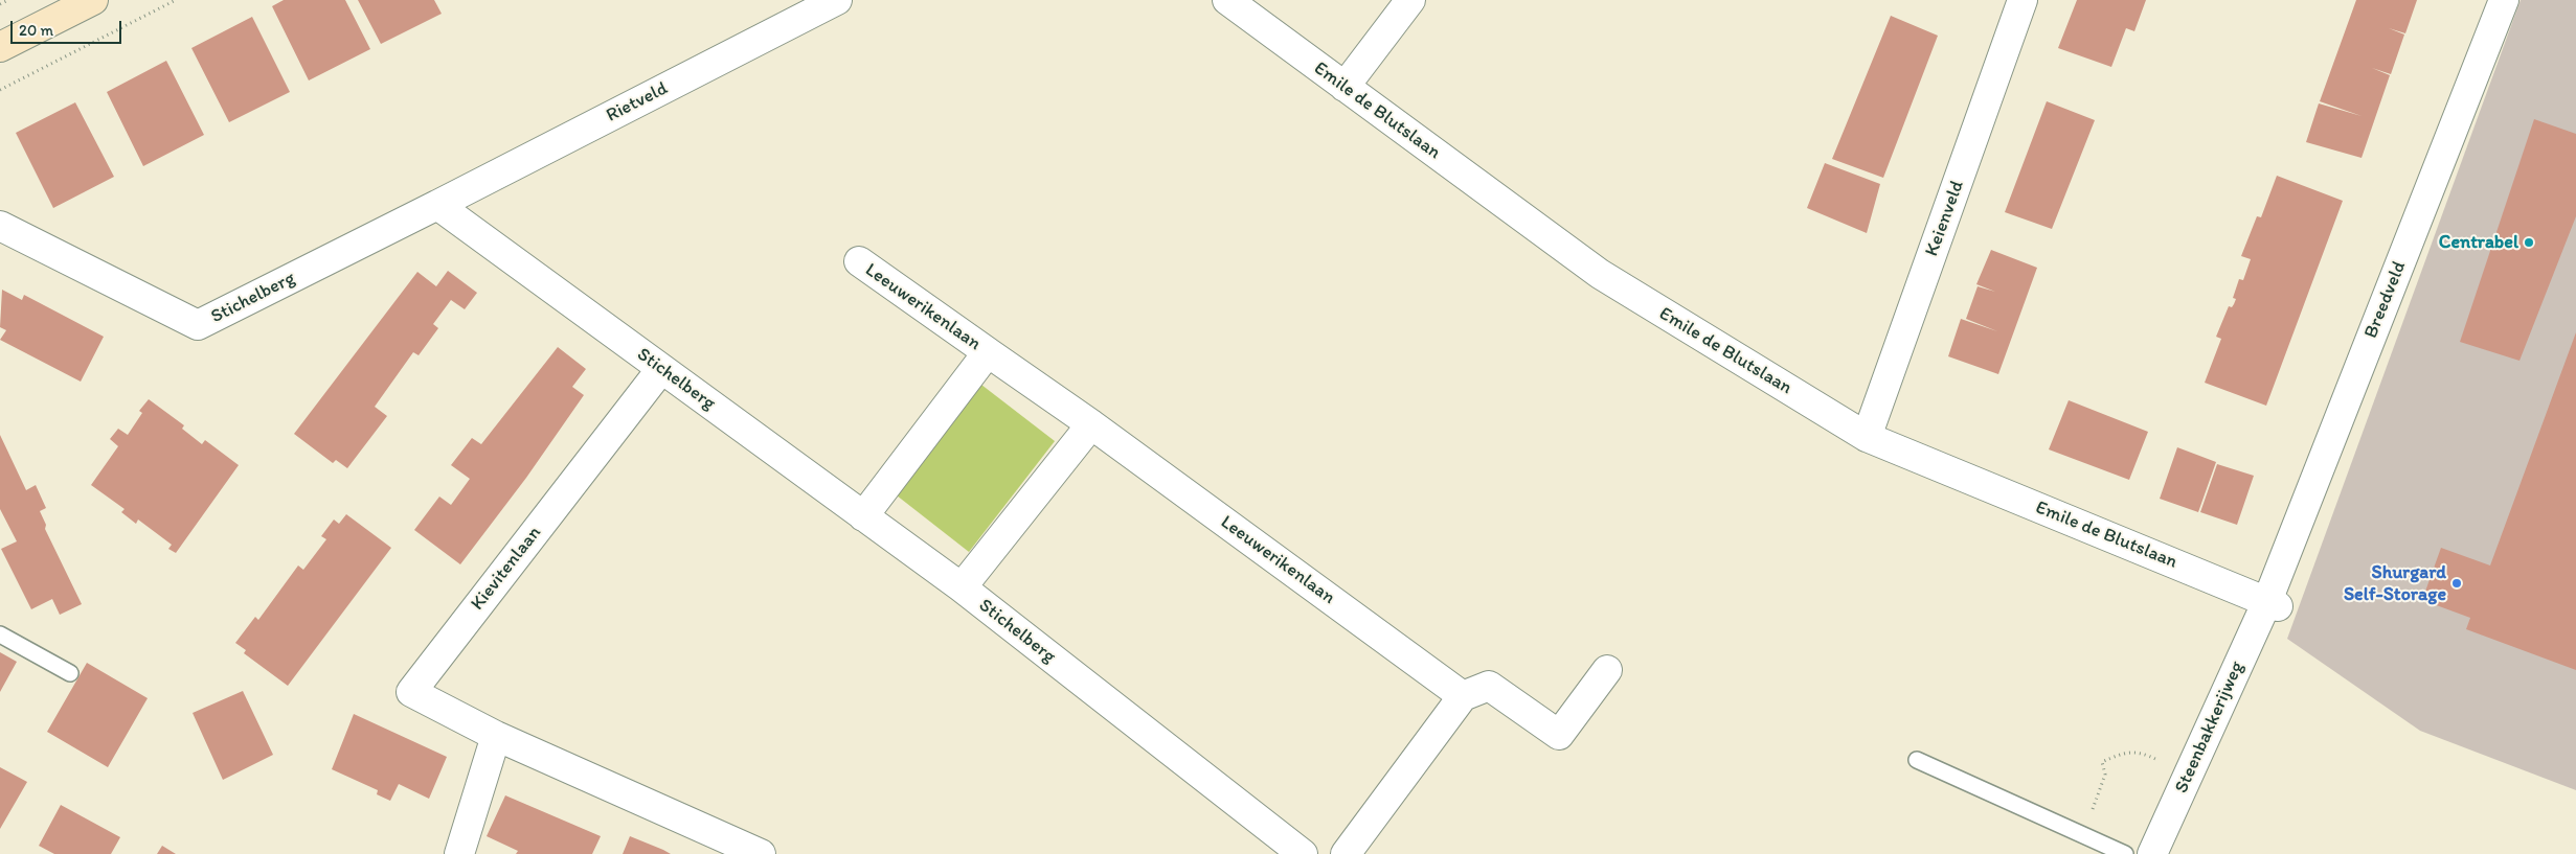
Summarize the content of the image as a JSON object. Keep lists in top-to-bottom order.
{
  "streets": {
    "street": [
      "Rietveld",
      "Emile de Blutslaan",
      "Keienveld",
      "Stichelberg",
      "Breedveld",
      "Leeuwerikenlaan",
      "Kievitenlaan",
      "Steenbakkerijweg"
    ]
  },
  "crossings": [
    ["Rietveld", "Stichelberg"],
    ["Emile de Blutslaan", "Keienveld"],
    ["Emile de Blutslaan", "Breedveld"],
    ["Emile de Blutslaan", "Steenbakkerijweg"],
    ["Stichelberg", "Leeuwerikenlaan"],
    ["Stichelberg", "Kievitenlaan"],
    ["Breedveld", "Steenbakkerijweg"]
  ],
  "places": ["Centrabel", "Shurgard Self-Storage"],
  "scale_bar": "20 m"
}
